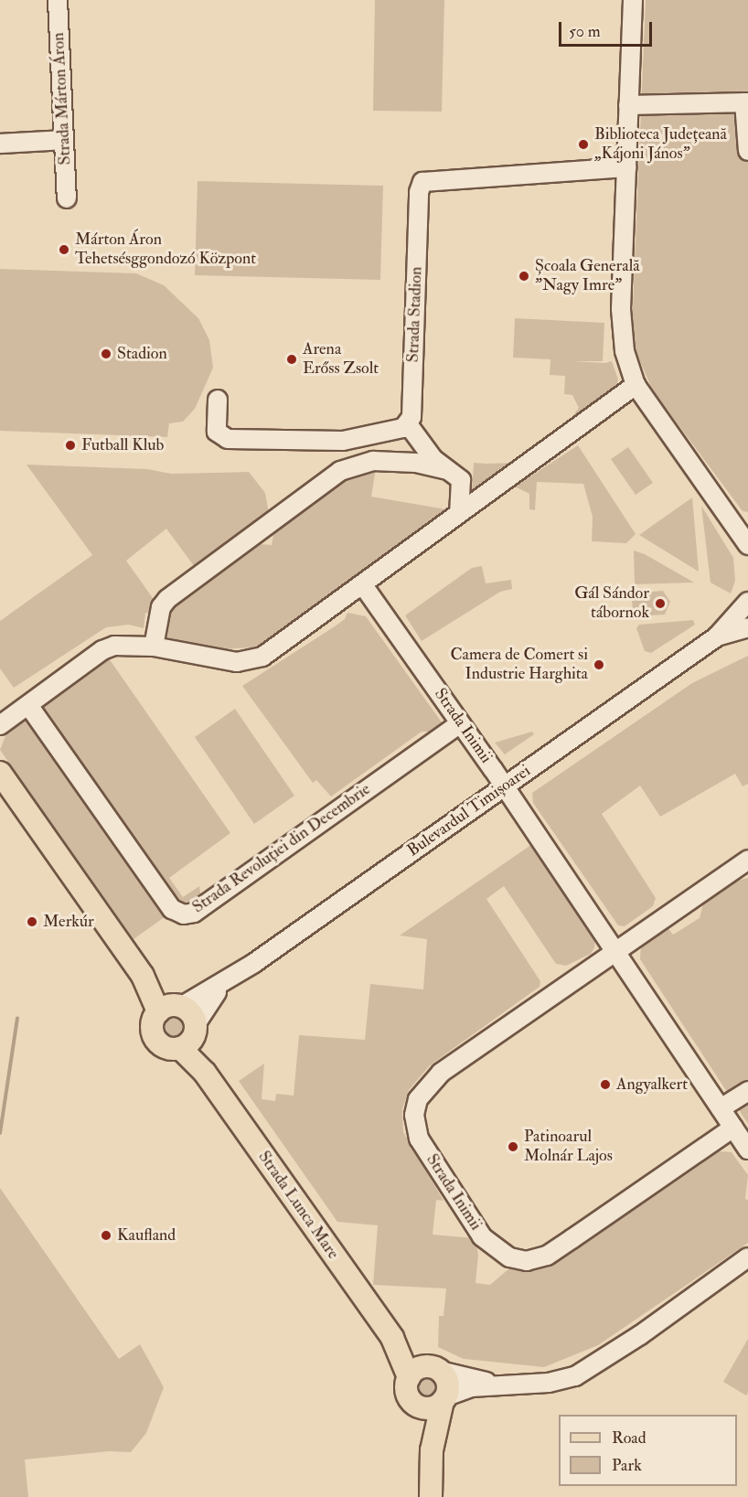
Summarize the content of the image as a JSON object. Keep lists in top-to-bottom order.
{
  "streets": {
    "main road": ["Strada Lunca Mare"],
    "street": [
      "Strada Márton Áron",
      "Strada Stadion",
      "Strada Inimii",
      "Bulevardul Timișoarei",
      "Strada Revoluției din Decembrie"
    ]
  },
  "crossings": [
    ["Strada Inimii", "Bulevardul Timișoarei"],
    ["Strada Inimii", "Strada Revoluției din Decembrie"],
    ["Bulevardul Timișoarei", "Strada Lunca Mare"]
  ],
  "places": [
    "Biblioteca Județeană „Kájoni János”",
    "Márton Áron Tehetsésggondozó Központ",
    "Școala Generală \"Nagy Imre\"",
    "Stadion",
    "Arena Erőss Zsolt",
    "Futball Klub",
    "Gál Sándor tábornok",
    "Camera de Comert si Industrie Harghita",
    "Merkúr",
    "Angyalkert",
    "Patinoarul Molnár Lajos",
    "Kaufland"
  ],
  "legend": ["Road", "Park"],
  "scale_bar": "50 m"
}
